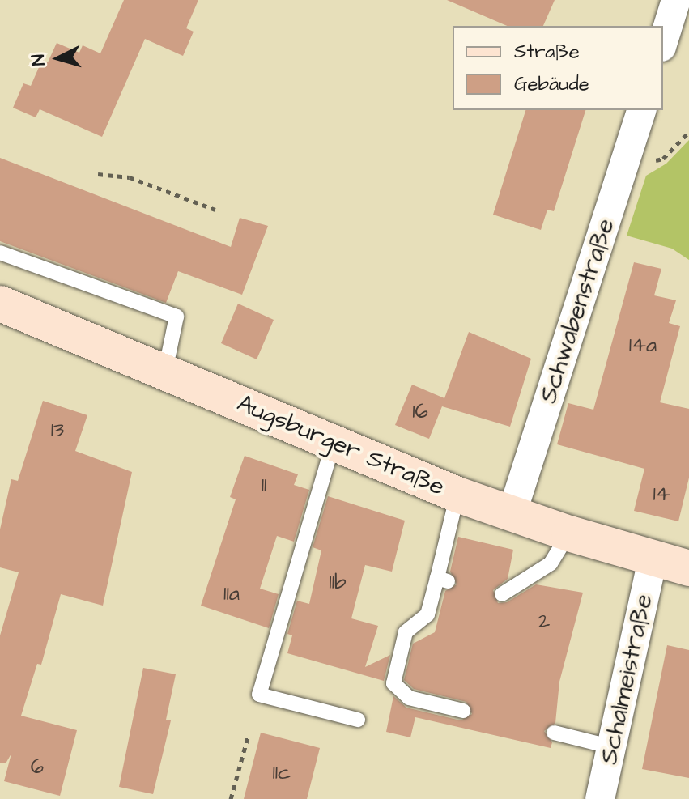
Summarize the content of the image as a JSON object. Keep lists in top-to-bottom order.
{
  "streets": {
    "street": ["Schwabenstraße", "Augsburger Straße", "Schalmeistraße"]
  },
  "crossings": [
    ["Schwabenstraße", "Augsburger Straße"],
    ["Augsburger Straße", "Schalmeistraße"]
  ],
  "house_numbers": [
    "14a",
    "16",
    "13",
    "11",
    "14",
    "11b",
    "11a",
    "2",
    "6",
    "11c"
  ],
  "legend": ["Straße", "Gebäude"],
  "north": "left"
}
